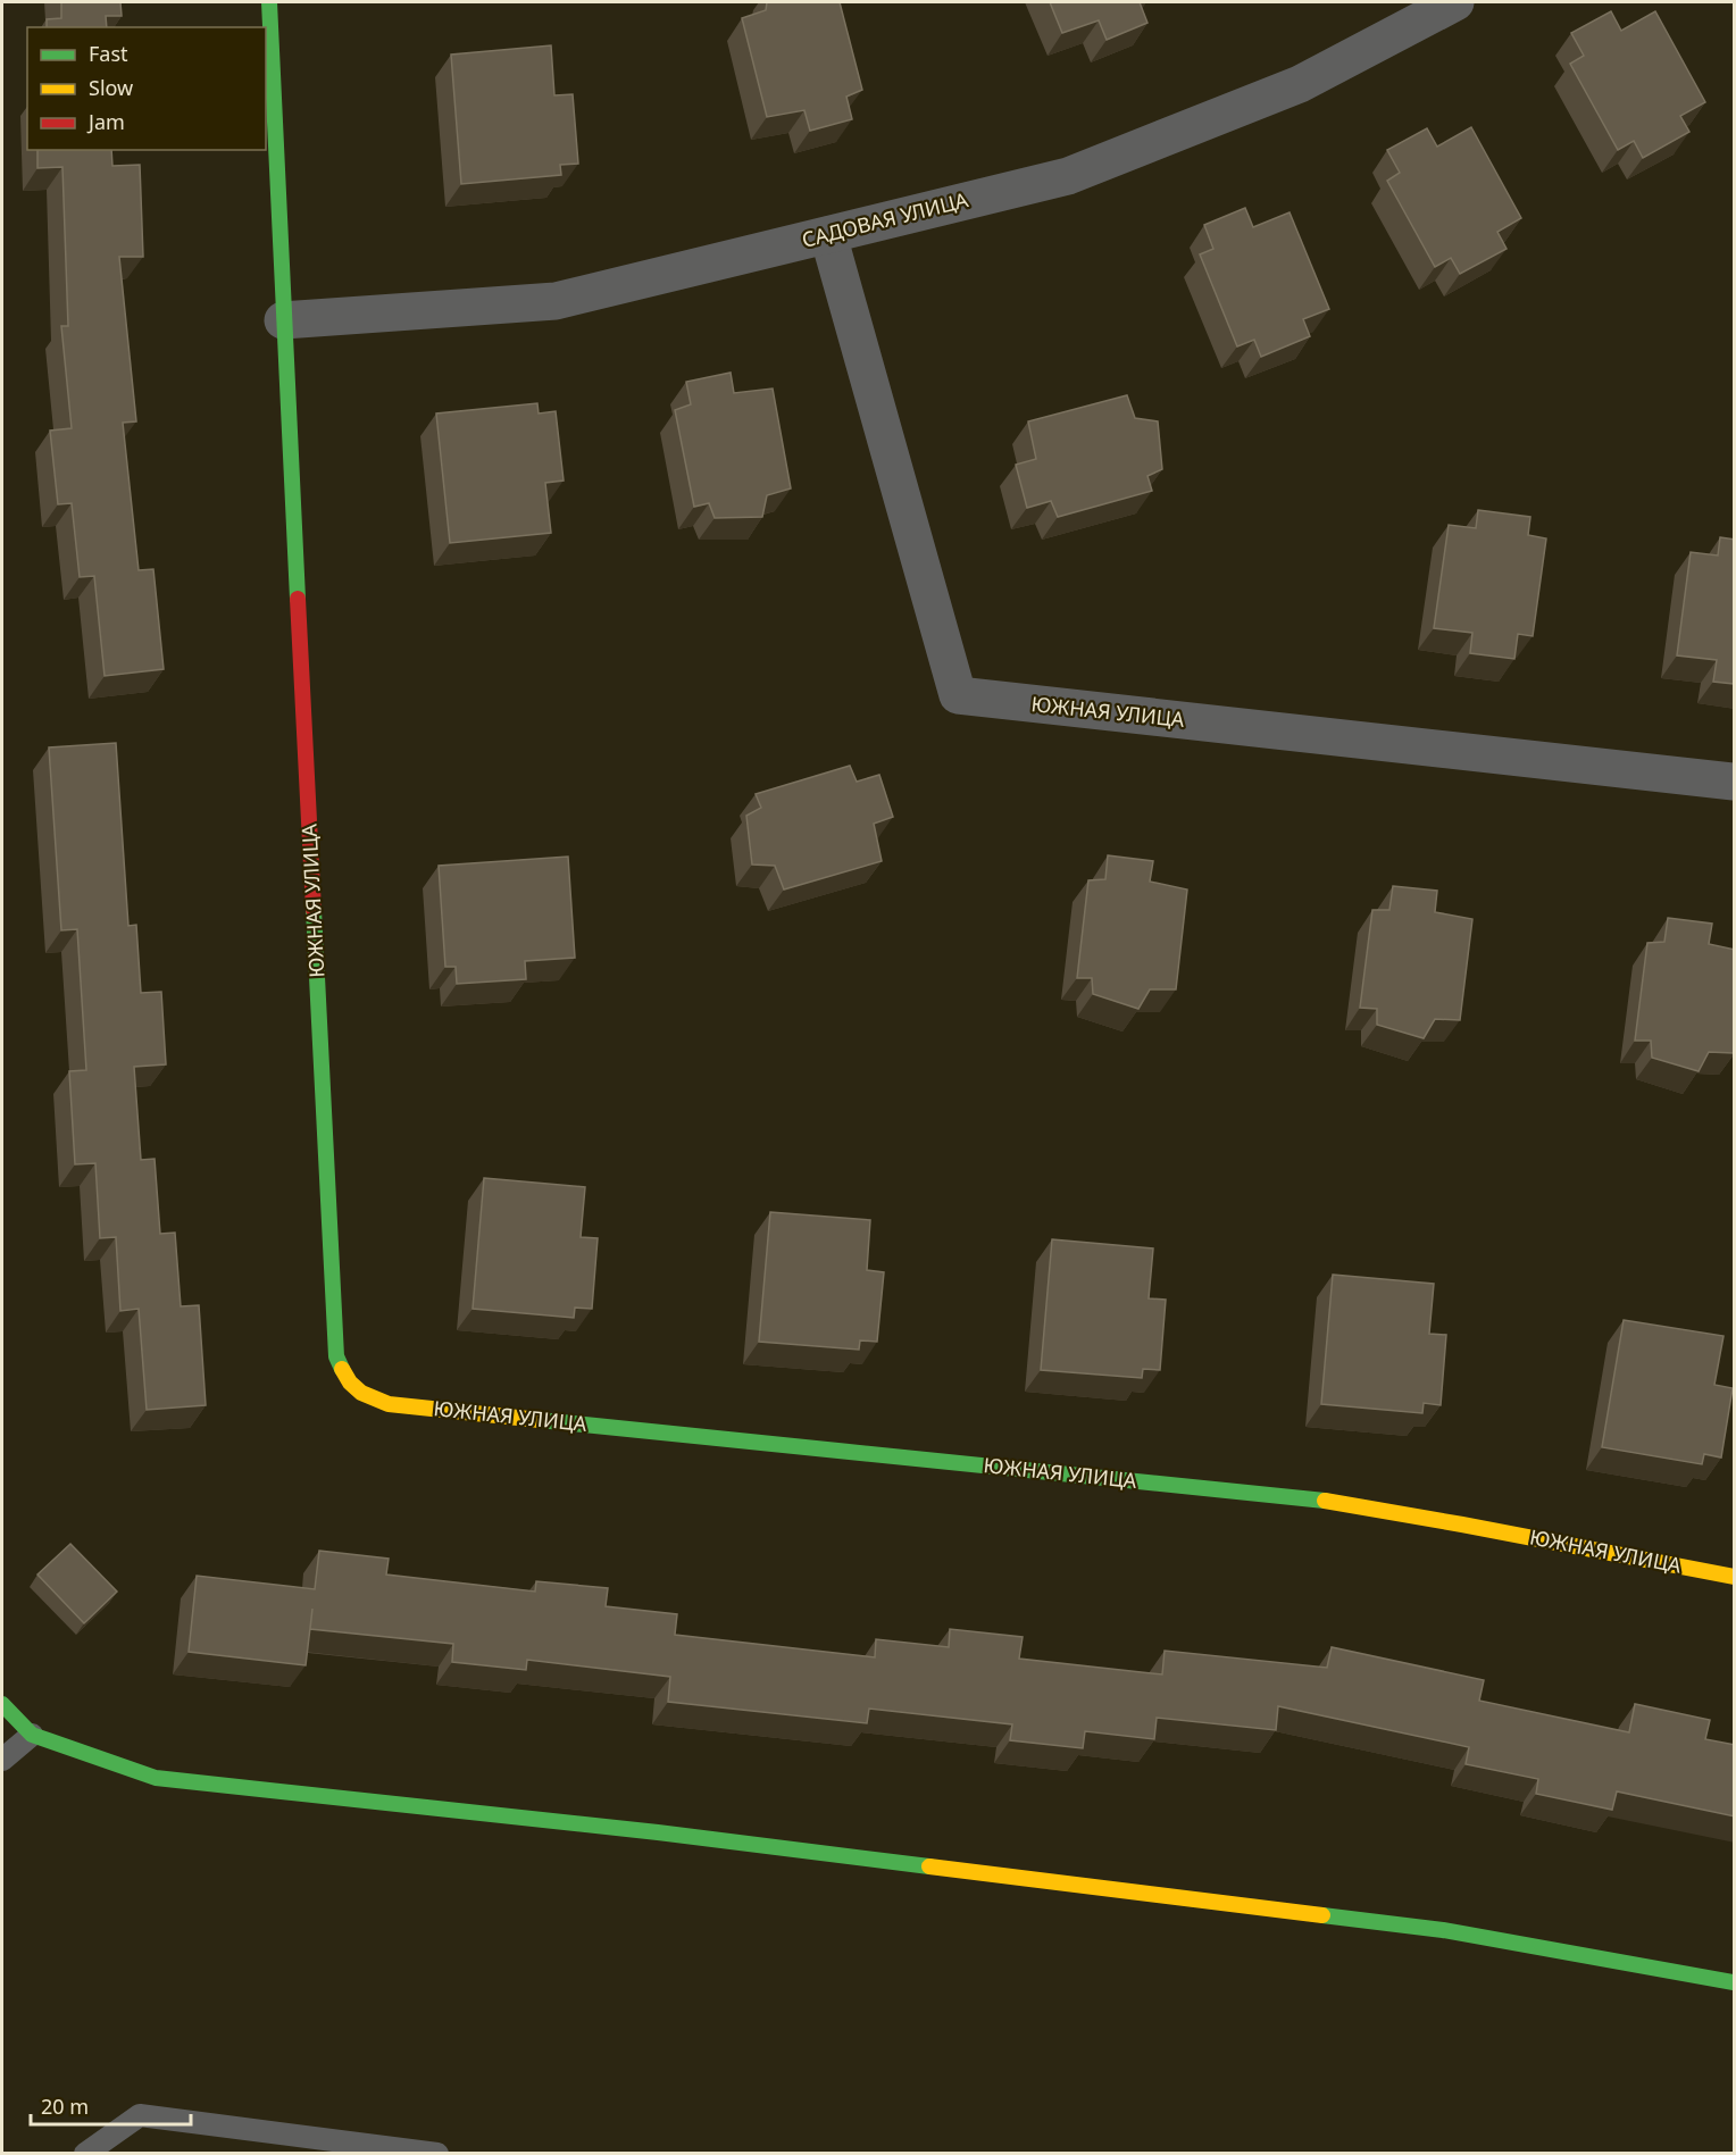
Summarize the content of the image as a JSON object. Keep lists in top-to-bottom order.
{
  "streets": {
    "street": ["САДОВАЯ УЛИЦА", "ЮЖНАЯ УЛИЦА"]
  },
  "crossings": [
    ["САДОВАЯ УЛИЦА", "ЮЖНАЯ УЛИЦА"]
  ],
  "legend": ["Fast", "Slow", "Jam"],
  "scale_bar": "20 m"
}
